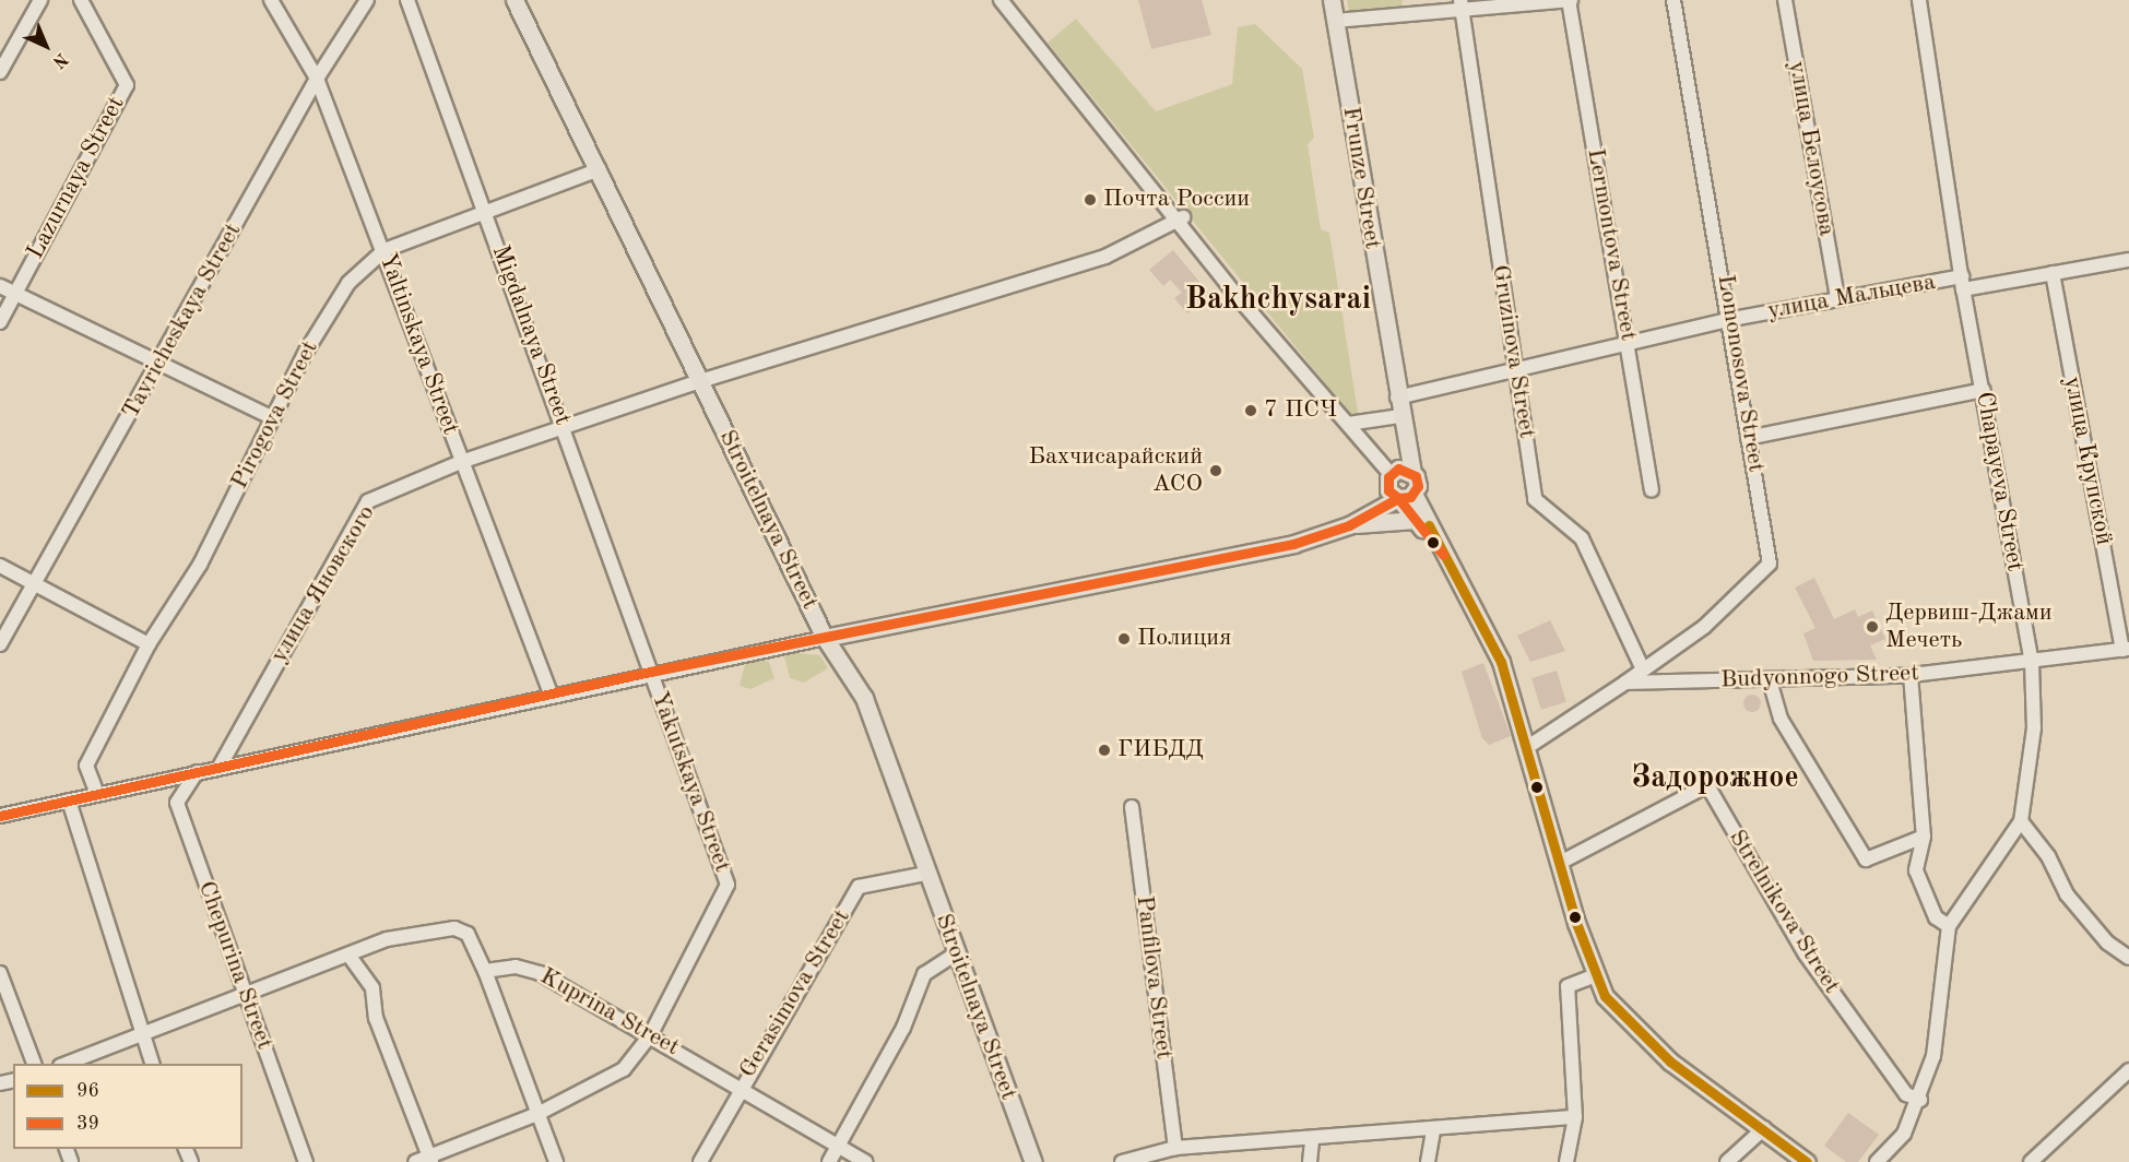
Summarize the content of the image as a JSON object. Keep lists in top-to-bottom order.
{
  "streets": {
    "main road": ["Frunze Street", "Stroitelnaya Street"],
    "street": [
      "улица Белоусова",
      "Lazurnaya Street",
      "Lermontova Street",
      "улица Мальцева",
      "Tavricheskaya Street",
      "Migdalnaya Street",
      "Yaltinskaya Street",
      "Gruzinova Street",
      "Lomonosova Street",
      "Pirogova Street",
      "улица Крупской",
      "Chapayeva Street",
      "улица Яновского",
      "Budyonnogo Street",
      "Yakutskaya Street",
      "Strelnikova Street",
      "Chepurina Street",
      "Panfilova Street",
      "Gerasimova Street",
      "Kuprina Street"
    ]
  },
  "crossings": [
    ["улица Белоусова", "улица Мальцева"],
    ["Frunze Street", "улица Мальцева"],
    ["Frunze Street", "Strelnikova Street"],
    ["Lermontova Street", "улица Мальцева"],
    ["улица Мальцева", "Gruzinova Street"],
    ["улица Мальцева", "Lomonosova Street"],
    ["улица Мальцева", "улица Крупской"],
    ["улица Мальцева", "Chapayeva Street"],
    ["Tavricheskaya Street", "Yaltinskaya Street"],
    ["Migdalnaya Street", "Pirogova Street"],
    ["Migdalnaya Street", "улица Яновского"],
    ["Migdalnaya Street", "Yakutskaya Street"],
    ["Yaltinskaya Street", "Pirogova Street"],
    ["Yaltinskaya Street", "улица Яновского"],
    ["Gruzinova Street", "Lomonosova Street"],
    ["Lomonosova Street", "Budyonnogo Street"],
    ["Pirogova Street", "Stroitelnaya Street"],
    ["улица Крупской", "Budyonnogo Street"],
    ["Chapayeva Street", "Budyonnogo Street"],
    ["Chapayeva Street", "Strelnikova Street"],
    ["Stroitelnaya Street", "улица Яновского"],
    ["Stroitelnaya Street", "Gerasimova Street"],
    ["Yakutskaya Street", "Kuprina Street"],
    ["Gerasimova Street", "Kuprina Street"]
  ],
  "districts": ["Bakhchysarai", "Задорожное"],
  "places": [
    "Почта России",
    "7 ПСЧ",
    "Бахчисарайский АСО",
    "Дервиш-Джами Мечеть",
    "Полиция",
    "ГИБДД"
  ],
  "lines": ["transit line 39", "transit line 96"],
  "legend": ["96", "39"],
  "north": "bottom right"
}
